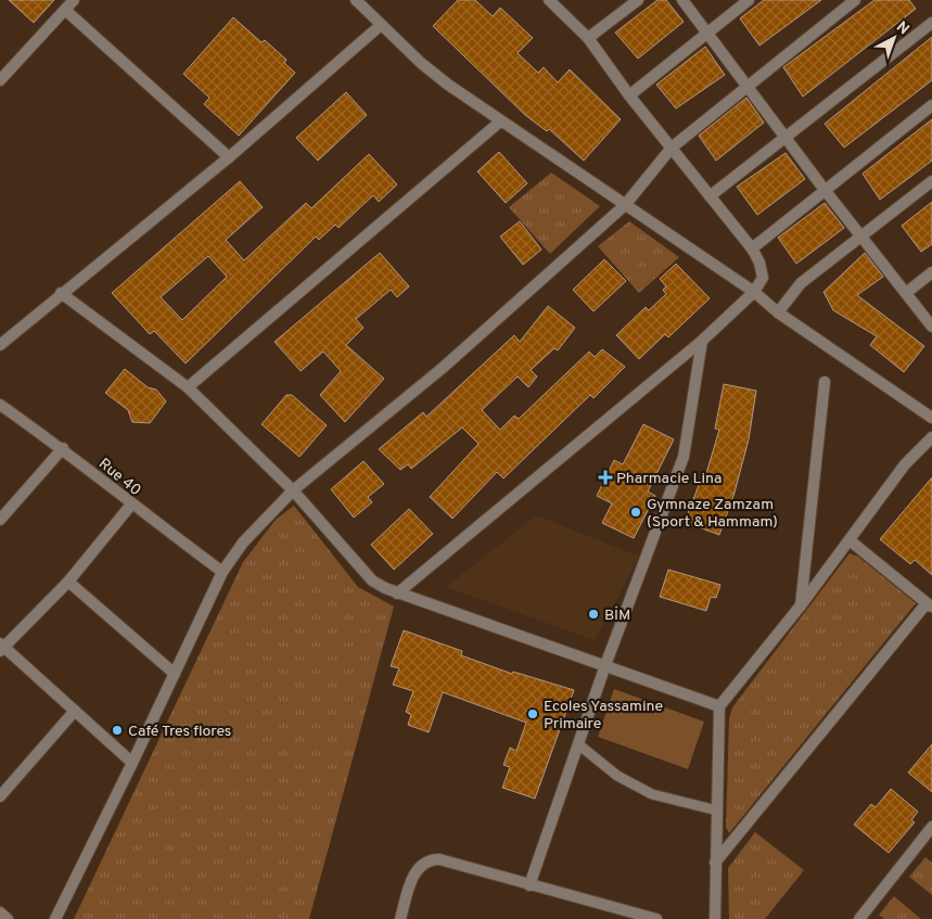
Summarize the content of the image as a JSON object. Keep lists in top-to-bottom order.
{
  "streets": {
    "street": ["Rue 40"]
  },
  "places": {
    "health": ["Pharmacie Lina"],
    "other": [
      "Gymnaze Zamzam (Sport & Hammam)",
      "BİM",
      "Ecoles Yassamine Primaire",
      "Café Tres flores"
    ]
  },
  "north": "top right"
}
